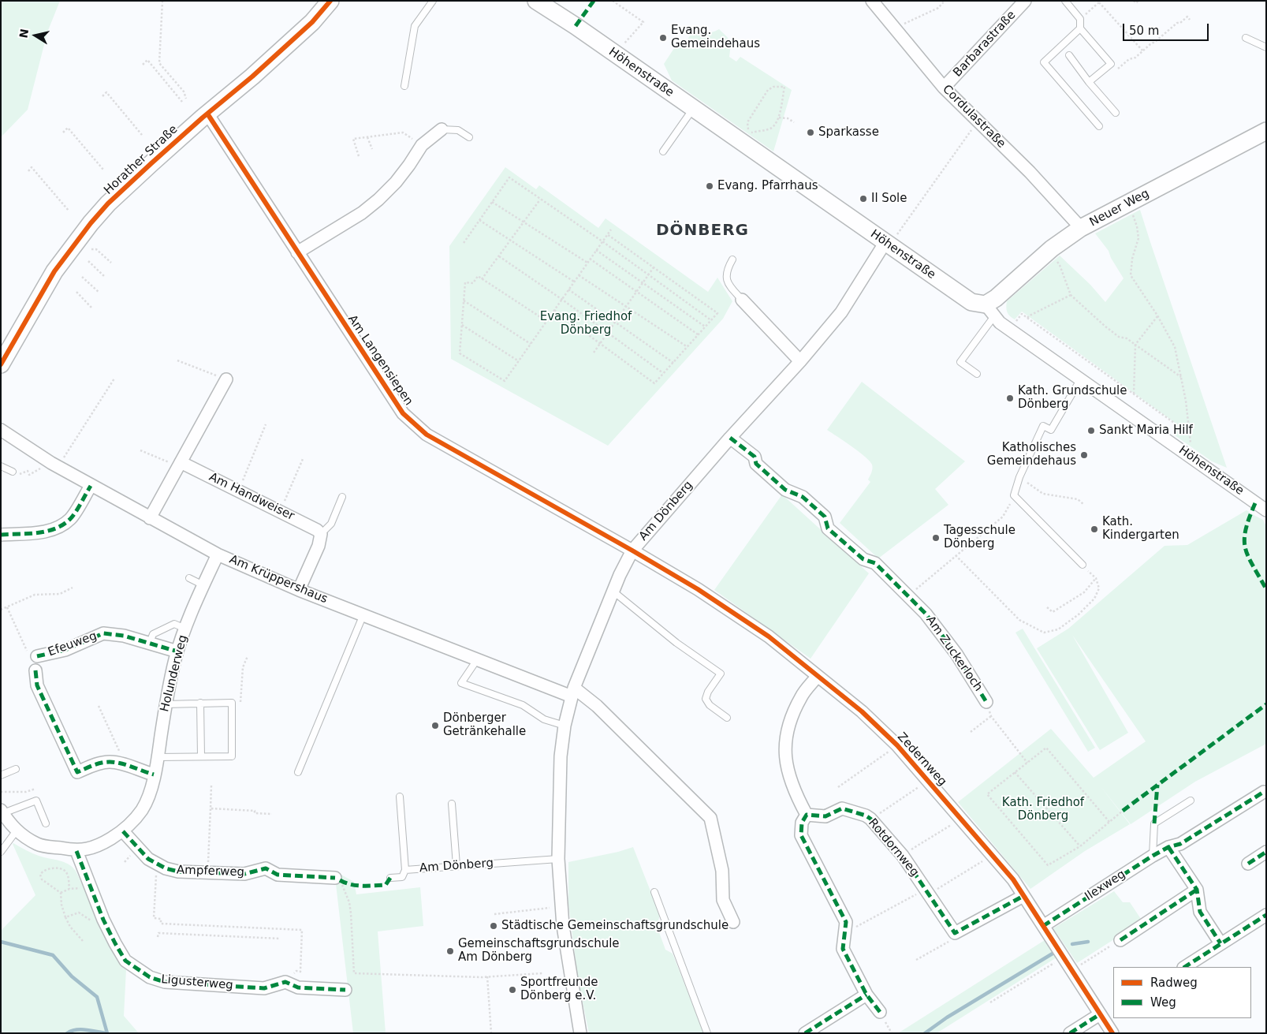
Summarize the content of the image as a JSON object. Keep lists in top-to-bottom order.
{
  "streets": {
    "street": [
      "Barbarastraße",
      "Höhenstraße",
      "Cordulastraße",
      "Horather Straße",
      "Neuer Weg",
      "Am Langensiepen",
      "Am Handweiser",
      "Am Dönberg",
      "Am Krüppershaus",
      "Efeuweg",
      "Am Zuckerloch",
      "Holunderweg",
      "Zedernweg",
      "Rotdornweg",
      "Ampferweg",
      "Ilexweg",
      "Ligusterweg"
    ]
  },
  "crossings": [
    ["Barbarastraße", "Cordulastraße"],
    ["Höhenstraße", "Neuer Weg"],
    ["Höhenstraße", "Am Dönberg"],
    ["Cordulastraße", "Neuer Weg"],
    ["Horather Straße", "Am Langensiepen"],
    ["Am Langensiepen", "Am Dönberg"],
    ["Am Langensiepen", "Zedernweg"],
    ["Am Dönberg", "Am Krüppershaus"],
    ["Am Dönberg", "Am Zuckerloch"],
    ["Am Dönberg", "Zedernweg"],
    ["Am Krüppershaus", "Holunderweg"],
    ["Efeuweg", "Holunderweg"],
    ["Holunderweg", "Ampferweg"],
    ["Holunderweg", "Ligusterweg"],
    ["Zedernweg", "Ilexweg"]
  ],
  "districts": ["DÖNBERG"],
  "parks": ["Evang. Friedhof Dönberg", "Kath. Friedhof Dönberg"],
  "places": [
    "Evang. Gemeindehaus",
    "Sparkasse",
    "Evang. Pfarrhaus",
    "Il Sole",
    "Kath. Grundschule Dönberg",
    "Sankt Maria Hilf",
    "Katholisches Gemeindehaus",
    "Kath. Kindergarten",
    "Tagesschule Dönberg",
    "Dönberger Getränkehalle",
    "Städtische Gemeinschaftsgrundschule",
    "Gemeinschaftsgrundschule Am Dönberg",
    "Sportfreunde Dönberg e.V."
  ],
  "legend": ["Radweg", "Weg"],
  "scale_bar": "50 m",
  "north": "left"
}
